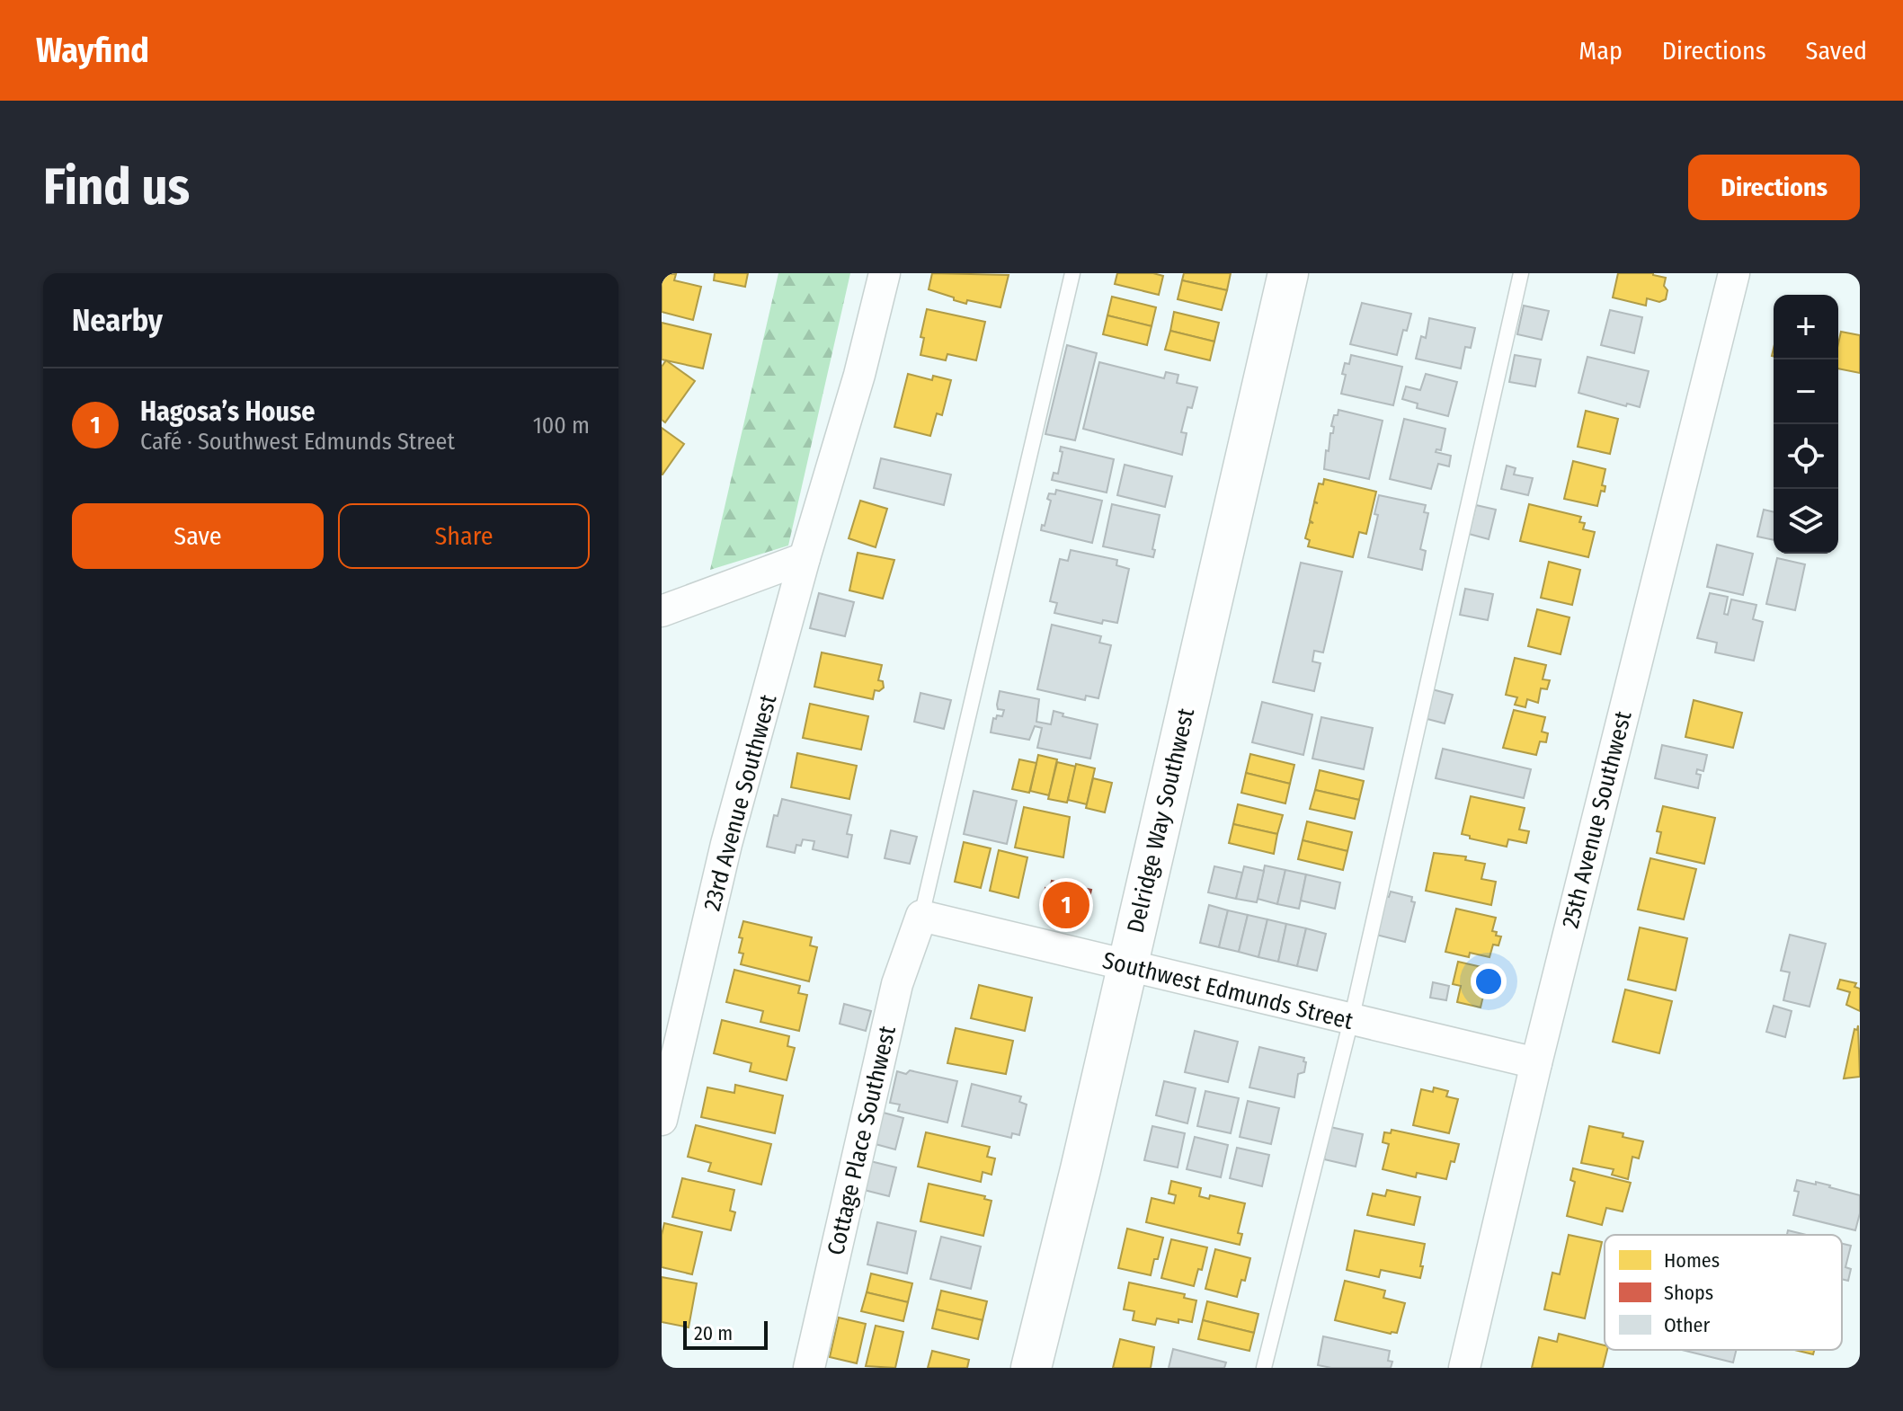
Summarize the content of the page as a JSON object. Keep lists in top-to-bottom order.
{
  "streets": {
    "main road": ["Delridge Way Southwest"],
    "street": [
      "23rd Avenue Southwest",
      "25th Avenue Southwest",
      "Southwest Edmunds Street",
      "Cottage Place Southwest"
    ]
  },
  "crossings": [
    ["25th Avenue Southwest", "Southwest Edmunds Street"],
    ["Delridge Way Southwest", "Southwest Edmunds Street"],
    ["Southwest Edmunds Street", "Cottage Place Southwest"]
  ],
  "legend": ["Homes", "Shops", "Other"],
  "scale_bar": "20 m",
  "page": {
    "header": "Wayfind",
    "nav": ["Map", "Directions", "Saved"],
    "buttons": [
      "Directions",
      ["Save", "Share"]
    ],
    "title": "Find us",
    "heading": "Nearby",
    "map_buttons": ["+", "−"],
    "list": [
      {
        "mark": "1",
        "name": "Hagosa’s House",
        "note": "Café · Southwest Edmunds Street",
        "value": "100 m"
      }
    ],
    "pins": "1",
    "scale": "20 m"
  }
}
